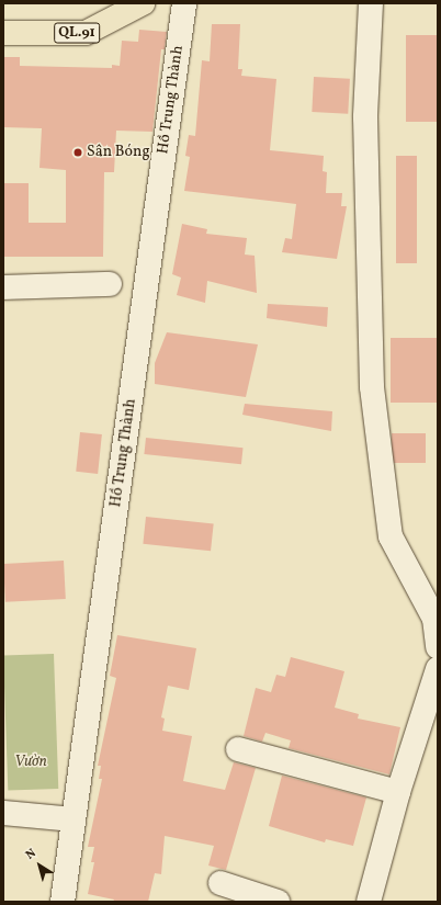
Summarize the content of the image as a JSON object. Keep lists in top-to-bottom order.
{
  "streets": {
    "highway": ["QL.91"],
    "street": ["Hồ Trung Thành"]
  },
  "parks": ["Vườn"],
  "places": ["Sân Bóng"],
  "north": "top left"
}
